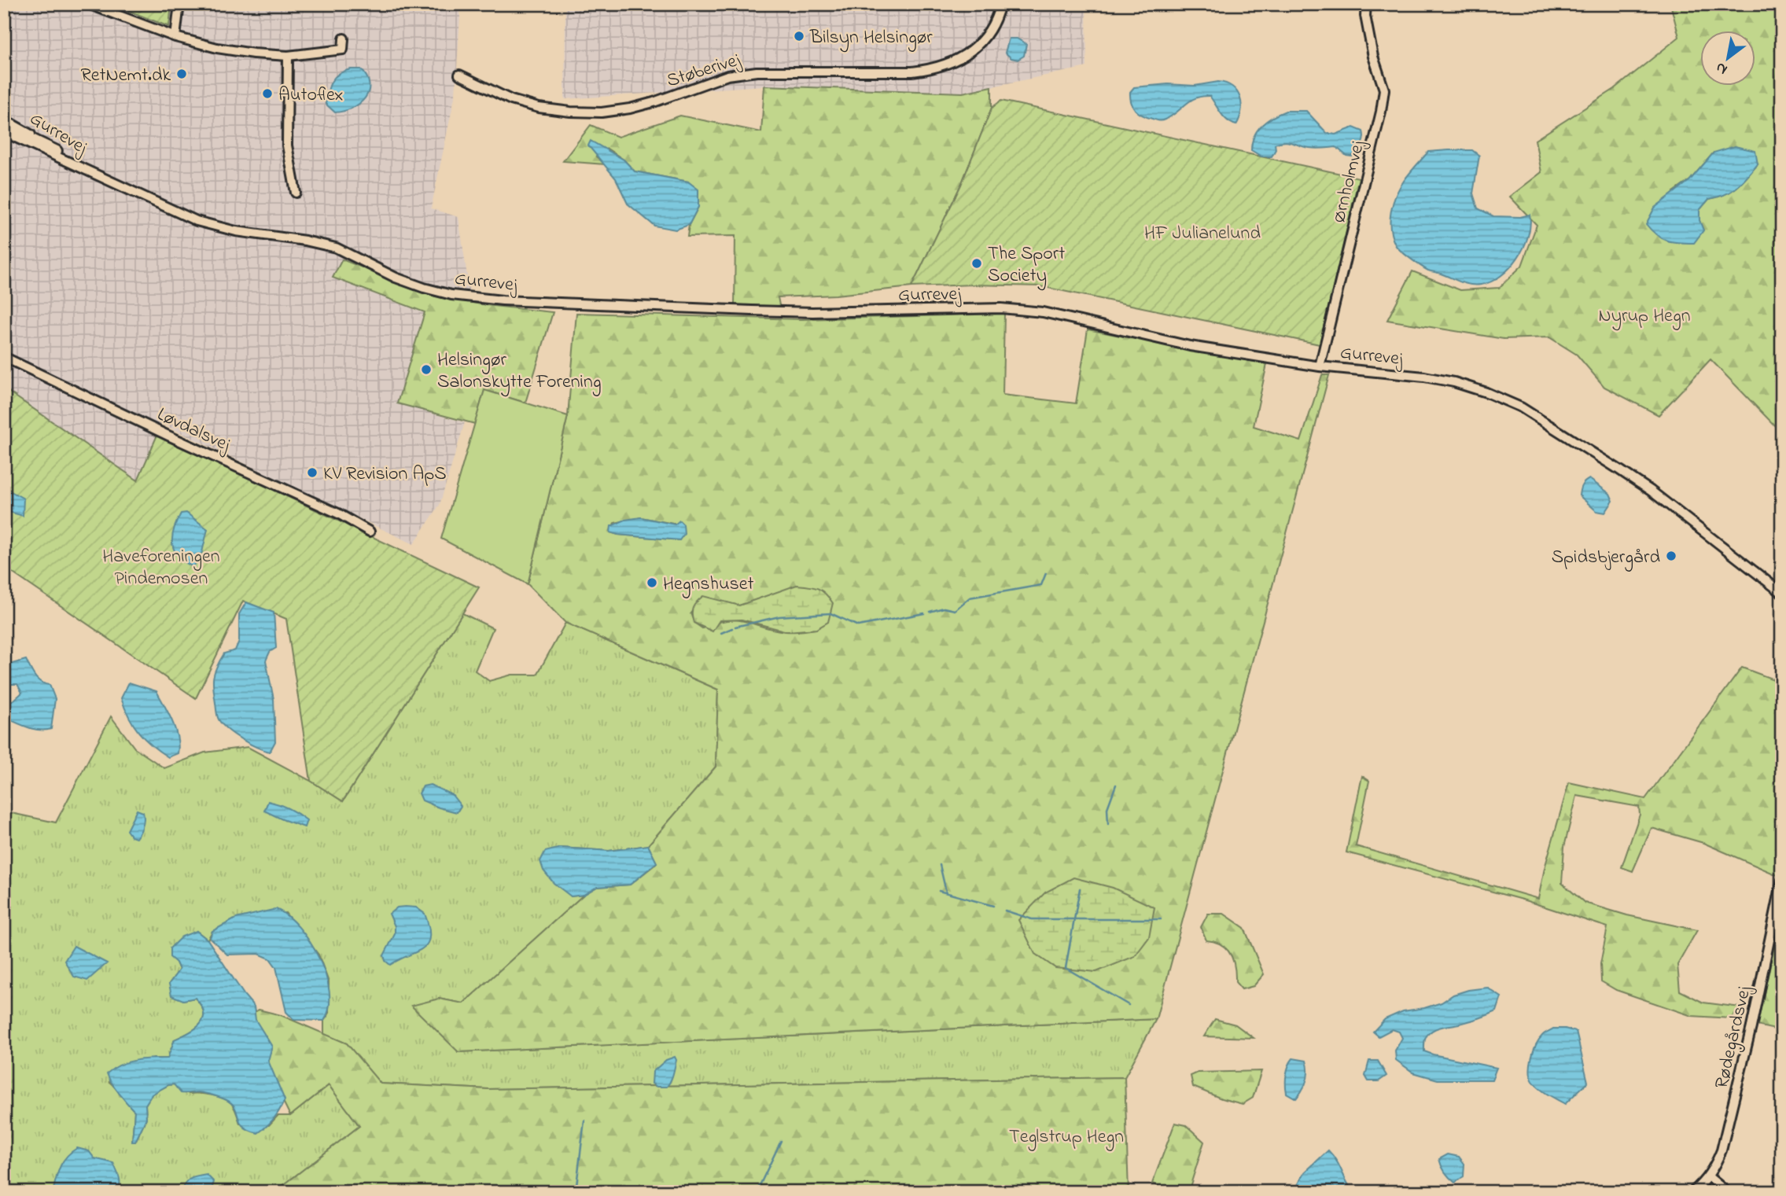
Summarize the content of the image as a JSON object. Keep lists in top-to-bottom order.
{
  "streets": {
    "street": [
      "Støberivej",
      "Gurrevej",
      "Ørnholmvej",
      "Løvdalsvej",
      "Rødegårdsvej"
    ]
  },
  "crossings": [
    ["Gurrevej", "Ørnholmvej"]
  ],
  "parks": [
    "HF Julianelund",
    "Nyrup Hegn",
    "Haveforeningen Pindemosen",
    "Teglstrup Hegn"
  ],
  "places": [
    "Bilsyn Helsingør",
    "RetNemt.dk",
    "Autoflex",
    "The Sport Society",
    "Helsingør Salonskytte Forening",
    "KV Revision ApS",
    "Spidsbjergård",
    "Hegnshuset"
  ],
  "north": "bottom left"
}
